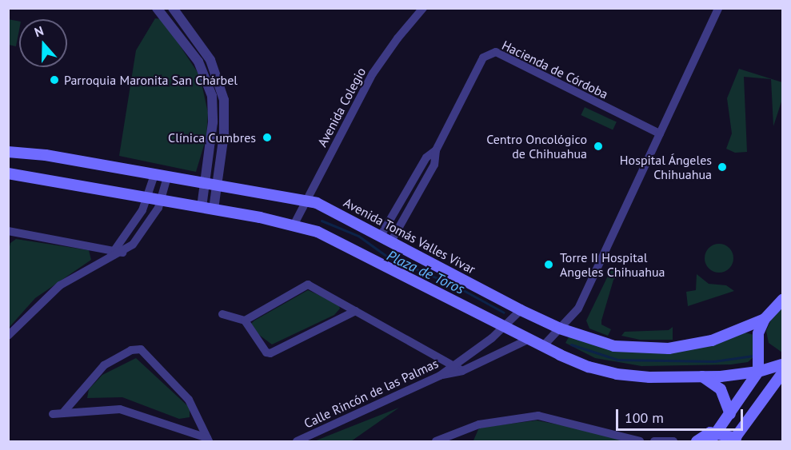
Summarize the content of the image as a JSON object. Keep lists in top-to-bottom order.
{
  "streets": {
    "main road": ["Avenida Tomás Valles Vivar"],
    "street": ["Hacienda de Córdoba", "Avenida Colegio", "Calle Rincón de las Palmas"]
  },
  "crossings": [
    ["Hacienda de Córdoba", "Avenida Tomás Valles Vivar"],
    ["Avenida Colegio", "Avenida Tomás Valles Vivar"],
    ["Avenida Tomás Valles Vivar", "Calle Rincón de las Palmas"]
  ],
  "water": ["Plaza de Toros"],
  "places": [
    "Parroquia Maronita San Chárbel",
    "Clínica Cumbres",
    "Centro Oncológico de Chihuahua",
    "Hospital Ángeles Chihuahua",
    "Torre II Hospital Angeles Chihuahua"
  ],
  "scale_bar": "100 m",
  "north": "top"
}
